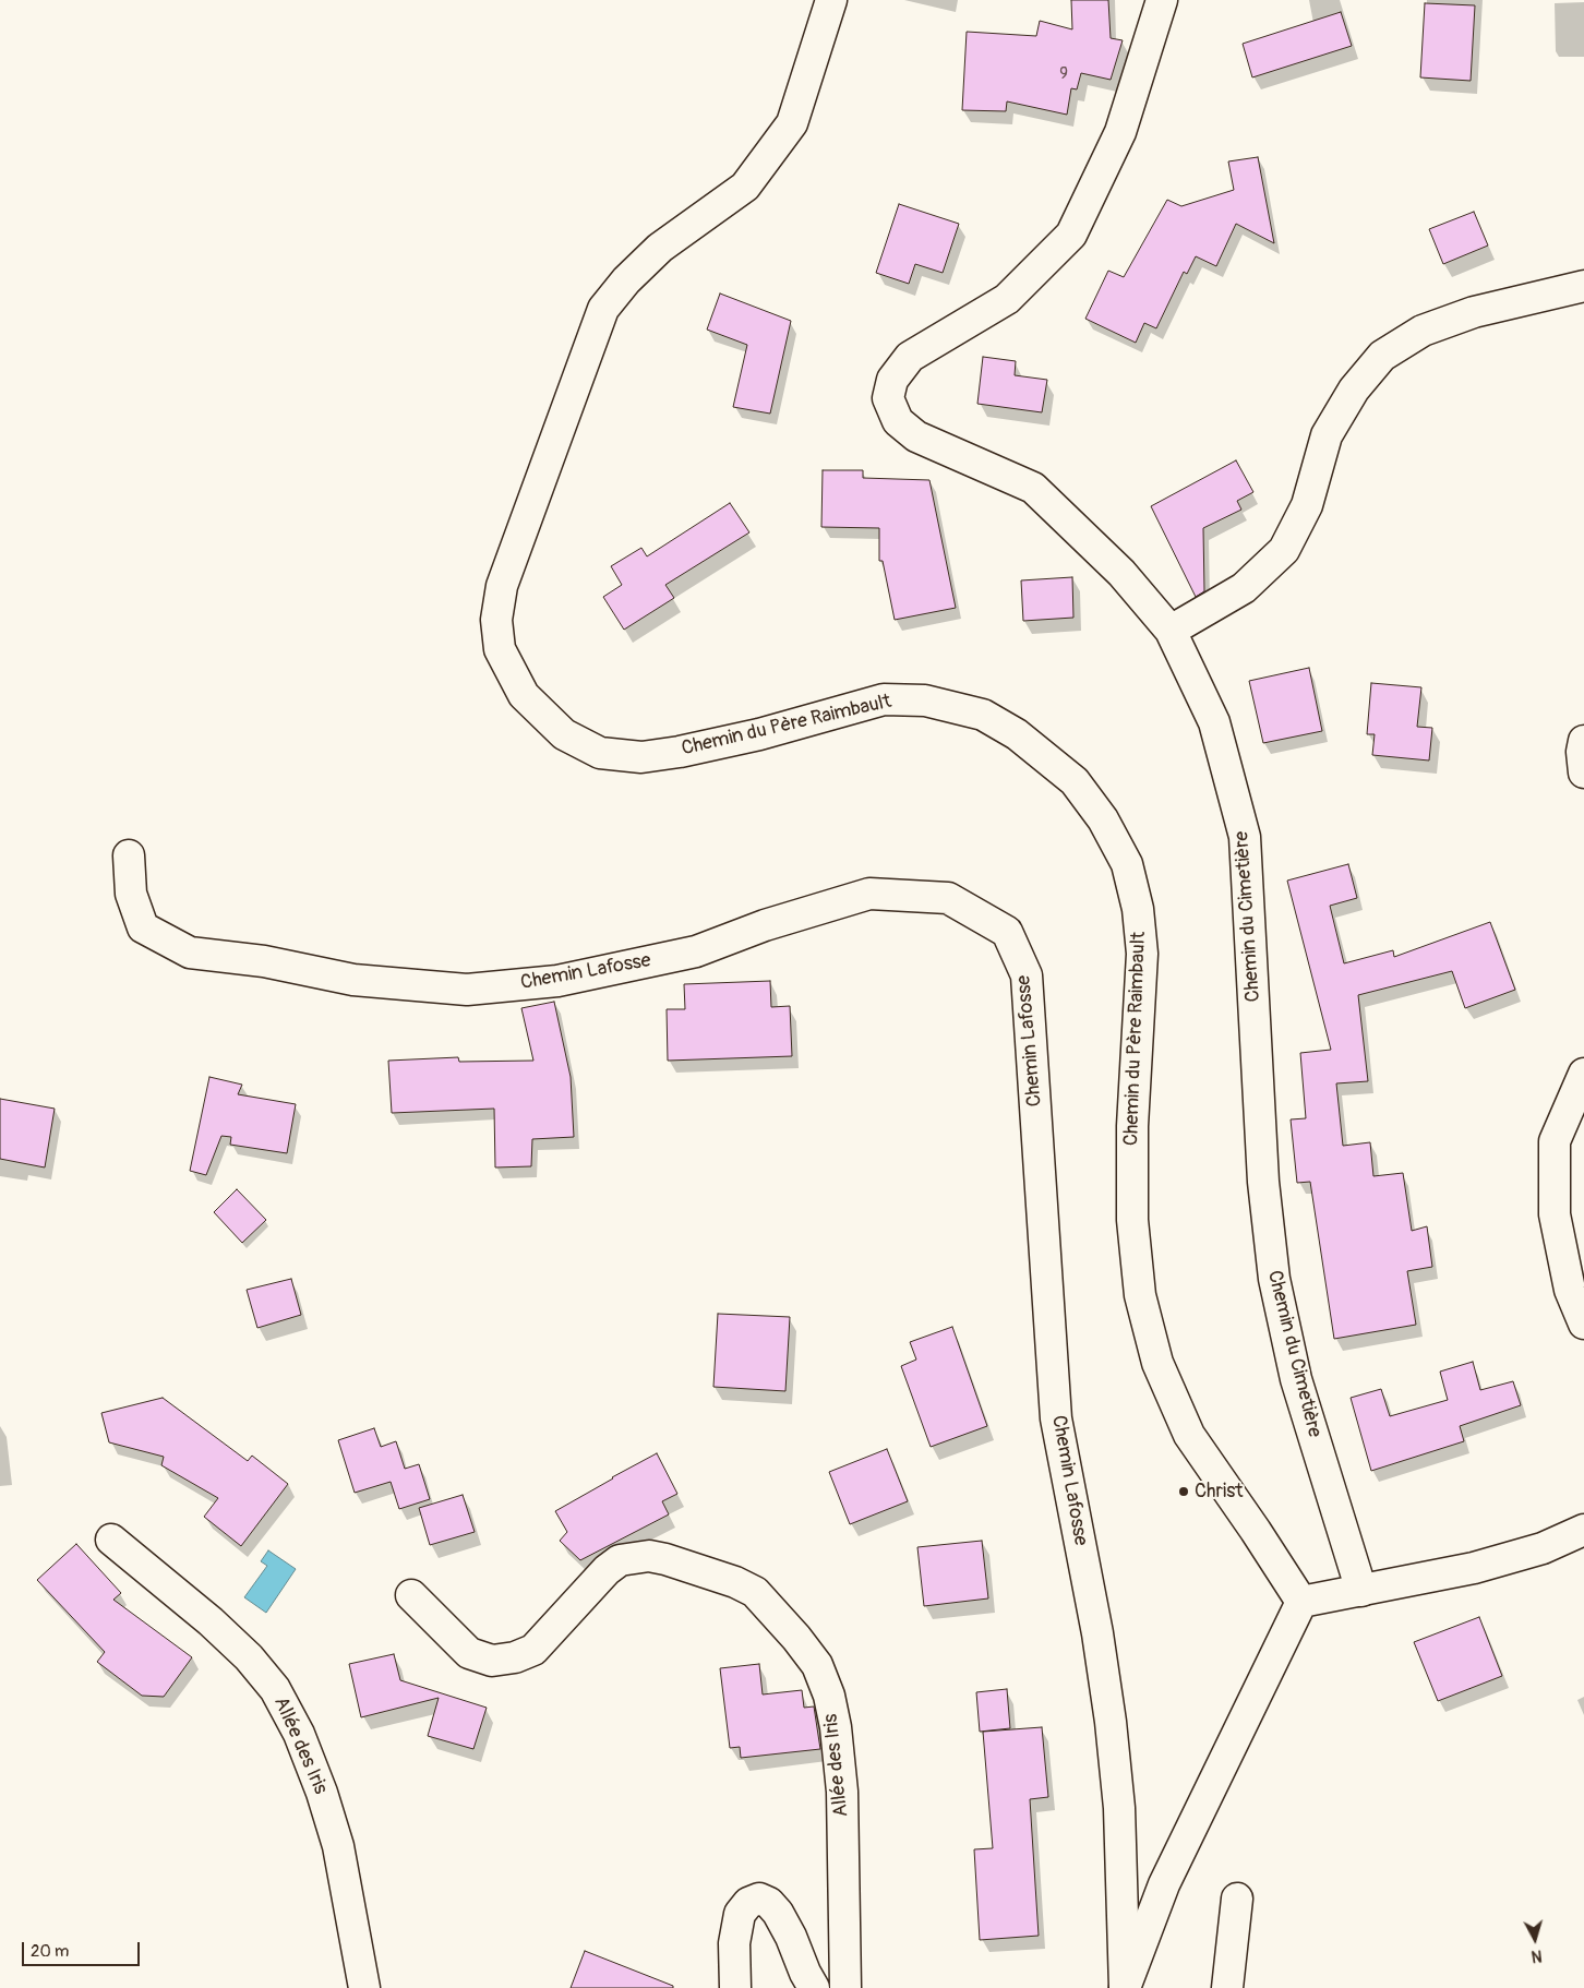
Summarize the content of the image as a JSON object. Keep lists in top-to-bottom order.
{
  "streets": {
    "street": [
      "Chemin du Père Raimbault",
      "Chemin du Cimetière",
      "Chemin Lafosse",
      "Allée des Iris"
    ]
  },
  "places": ["Christ"],
  "house_numbers": ["9"],
  "scale_bar": "20 m",
  "north": "bottom"
}
